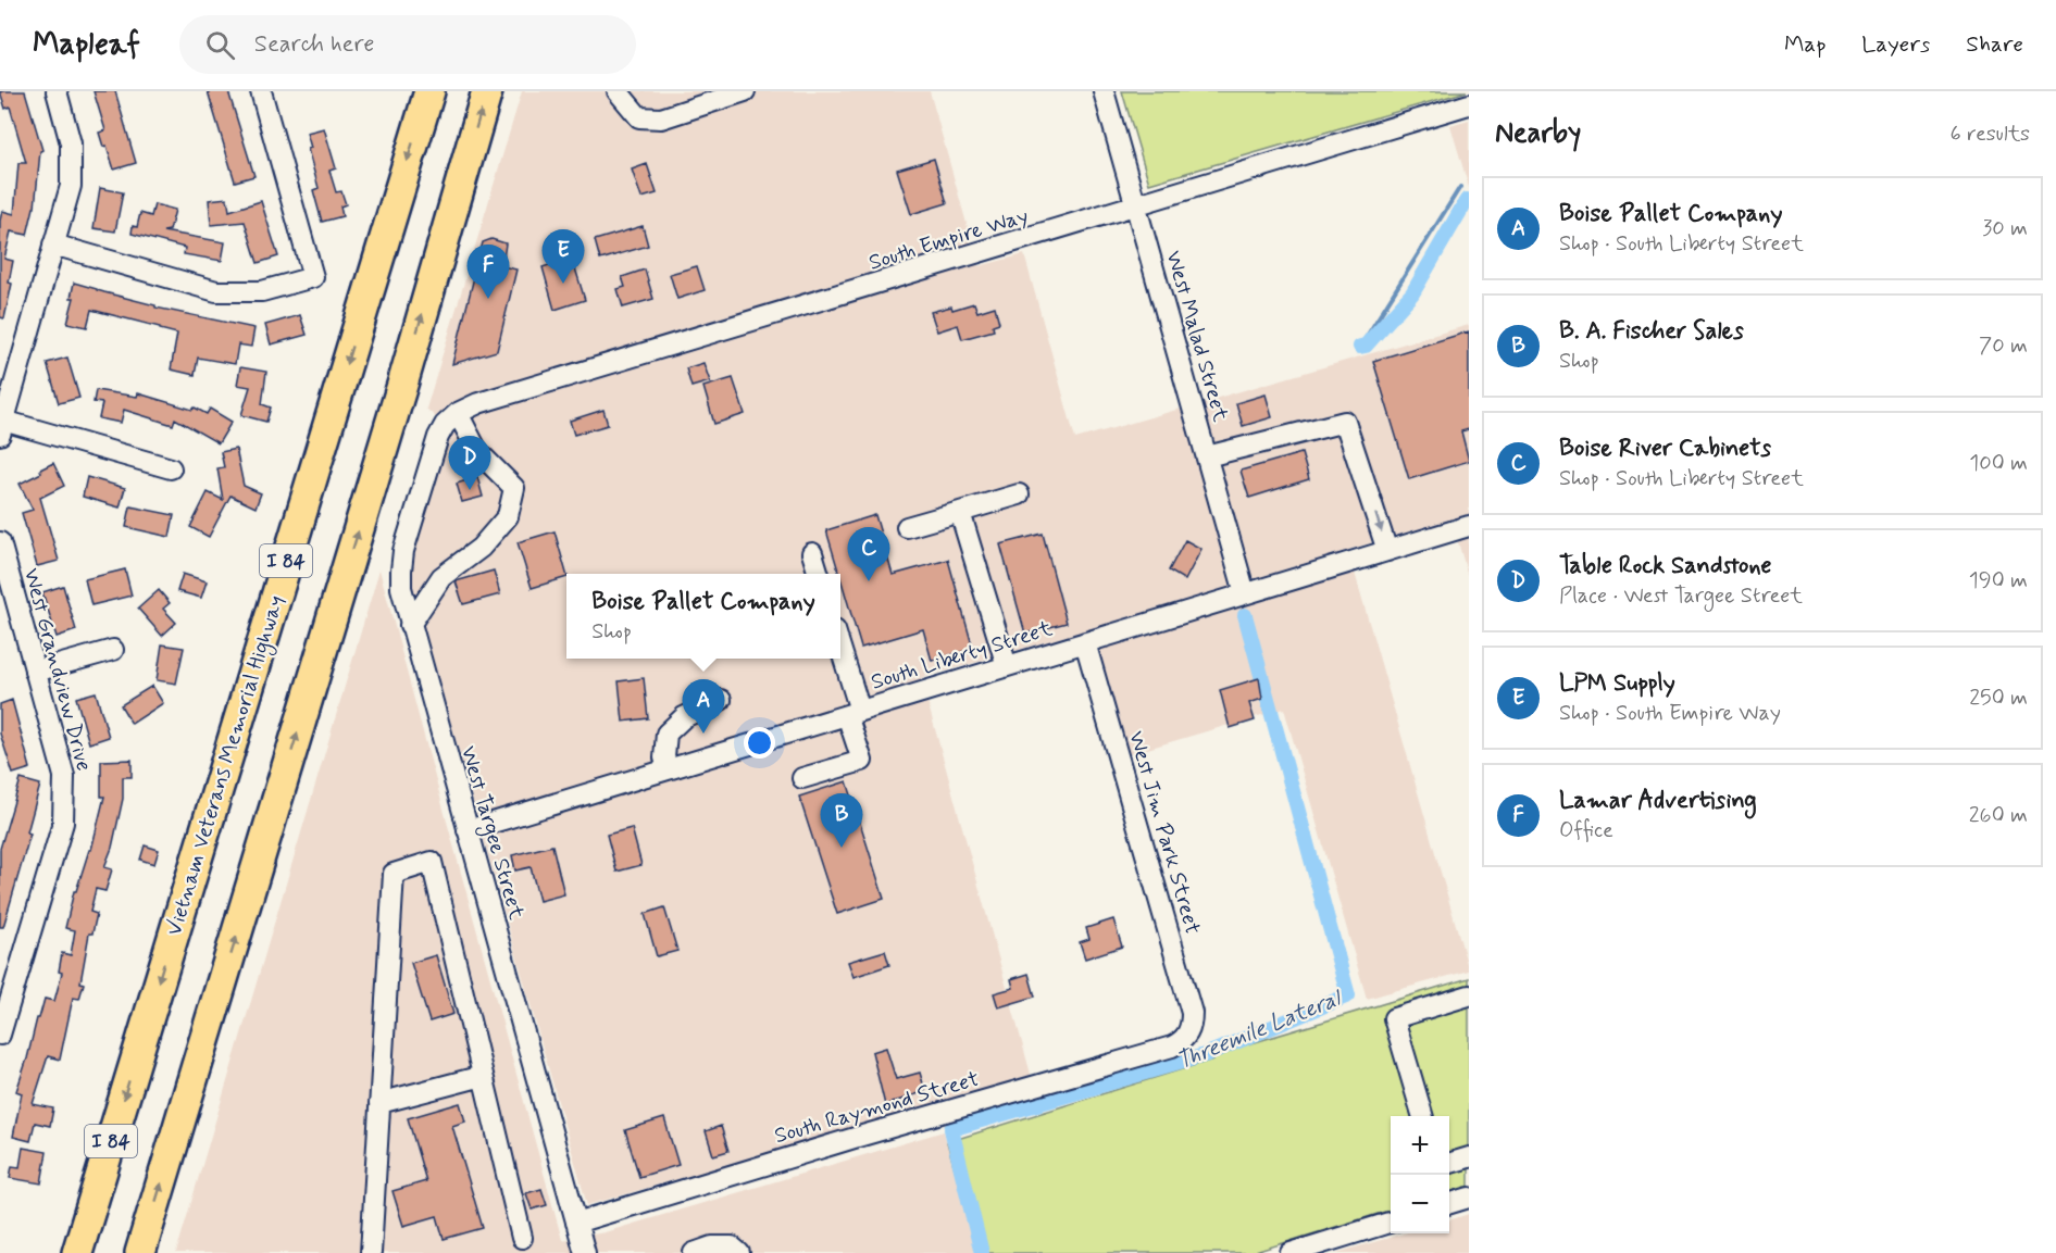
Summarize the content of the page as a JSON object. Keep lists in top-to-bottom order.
{
  "streets": {
    "highway": ["I 84", "Vietnam Veterans Memorial Highway"],
    "street": [
      "South Empire Way",
      "West Malad Street",
      "South Liberty Street",
      "West Grandview Drive",
      "West Targee Street",
      "West Jim Park Street",
      "South Raymond Street"
    ]
  },
  "crossings": [
    ["South Empire Way", "West Malad Street"],
    ["South Empire Way", "West Targee Street"],
    ["West Malad Street", "South Liberty Street"],
    ["South Liberty Street", "West Targee Street"],
    ["South Liberty Street", "West Jim Park Street"],
    ["West Targee Street", "South Raymond Street"],
    ["West Jim Park Street", "South Raymond Street"]
  ],
  "water": ["Threemile Lateral"],
  "page": {
    "header": "Mapleaf",
    "search": "Search here",
    "nav": ["Map", "Layers", "Share"],
    "heading": ["Nearby", "6 results"],
    "list": [
      {
        "mark": "A",
        "name": "Boise Pallet Company",
        "note": "Shop · South Liberty Street",
        "value": "30 m"
      },
      {
        "mark": "B",
        "name": "B. A. Fischer Sales",
        "note": "Shop",
        "value": "70 m"
      },
      {
        "mark": "C",
        "name": "Boise River Cabinets",
        "note": "Shop · South Liberty Street",
        "value": "100 m"
      },
      {
        "mark": "D",
        "name": "Table Rock Sandstone",
        "note": "Place · West Targee Street",
        "value": "190 m"
      },
      {
        "mark": "E",
        "name": "LPM Supply",
        "note": "Shop · South Empire Way",
        "value": "250 m"
      },
      {
        "mark": "F",
        "name": "Lamar Advertising",
        "note": "Office",
        "value": "260 m"
      }
    ],
    "pins": [
      "E",
      "F",
      "D",
      "C",
      "A",
      "B"
    ],
    "popup": ["Boise Pallet Company", "Shop"],
    "map_buttons": ["+", "−"]
  }
}
